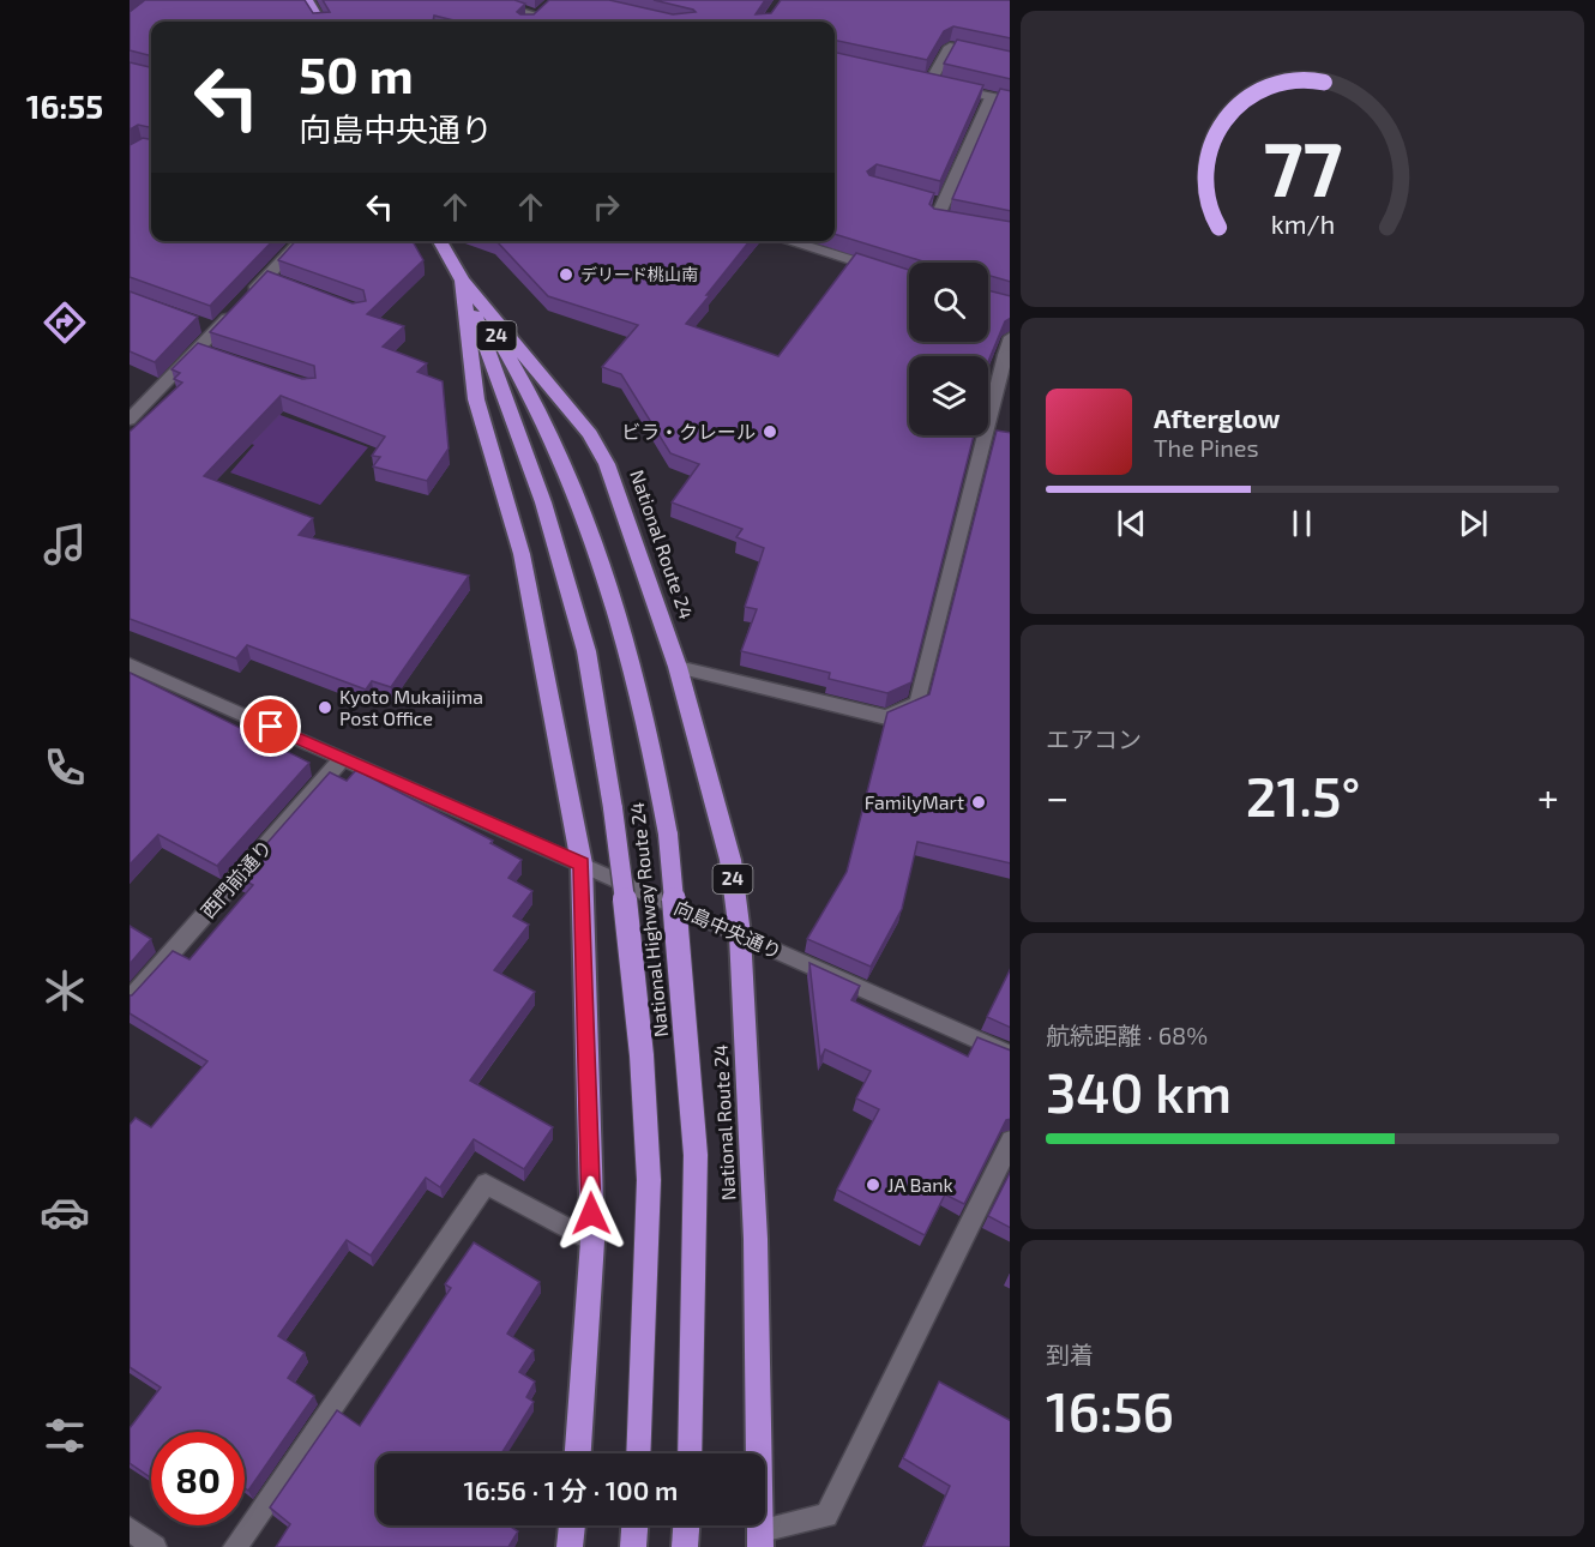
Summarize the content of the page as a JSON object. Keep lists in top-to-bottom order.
{
  "streets": {
    "highway": ["24", "National Route 24", "National Highway Route 24"],
    "street": ["西門前通り", "向島中央通り"]
  },
  "crossings": [
    ["24", "National Route 24"],
    ["24", "National Highway Route 24"],
    ["24", "向島中央通り"],
    ["National Route 24", "National Highway Route 24"],
    ["National Route 24", "向島中央通り"],
    ["西門前通り", "向島中央通り"]
  ],
  "places": [
    "デリード桃山南",
    "ビラ・クレール",
    "Kyoto Mukaijima Post Office",
    "FamilyMart",
    "JA Bank"
  ],
  "page": {
    "tabs": "16:55",
    "turn": ["50 m", "向島中央通り"],
    "song": ["Afterglow", "The Pines"],
    "tile": [
      "エアコン",
      ["航続距離 · 68%", "340 km"],
      ["到着", "16:56"]
    ],
    "heat": ["−", "21.5°", "+"],
    "limit": "80",
    "trip": "16:56 · 1 分 · 100 m",
    "gauge": ["77", "km/h"]
  }
}
